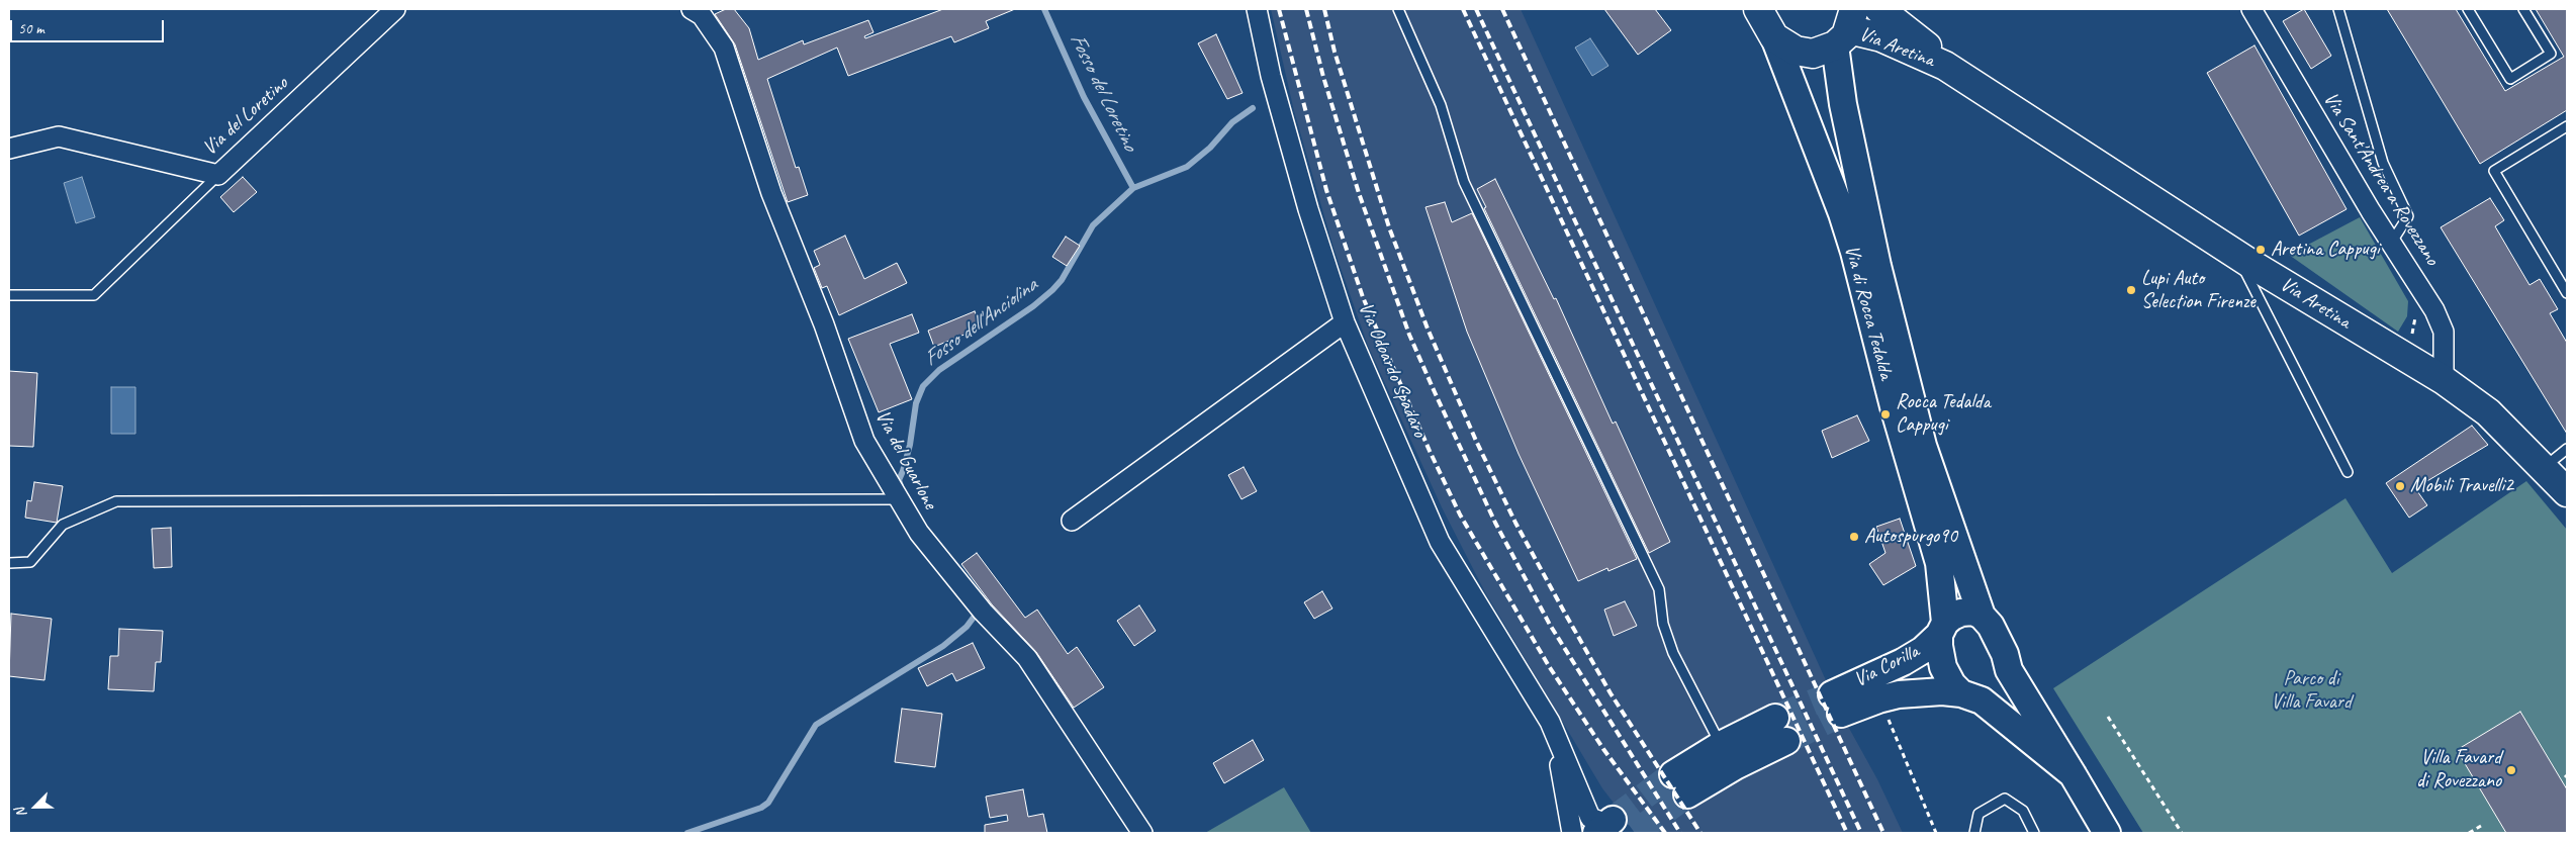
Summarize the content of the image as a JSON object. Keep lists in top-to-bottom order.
{
  "streets": {
    "main road": ["Via Aretina"],
    "street": [
      "Via del Loretino",
      "Via Sant'Andrea a Rovezzano",
      "Via di Rocca Tedalda",
      "Via Odoardo Spadaro",
      "Via del Guarlone",
      "Via Corilla"
    ]
  },
  "crossings": [
    ["Via Aretina", "Via Sant'Andrea a Rovezzano"],
    ["Via Aretina", "Via di Rocca Tedalda"],
    ["Via di Rocca Tedalda", "Via Corilla"]
  ],
  "water": ["Fosso del Loretino", "Fosso dell'Anciolina"],
  "parks": ["Parco di Villa Favard"],
  "places": [
    "Aretina Cappugi",
    "Lupi Auto Selection Firenze",
    "Rocca Tedalda Cappugi",
    "Mobili Travelli2",
    "Autospurgo90",
    "Villa Favard di Rovezzano"
  ],
  "scale_bar": "50 m",
  "north": "bottom left"
}
